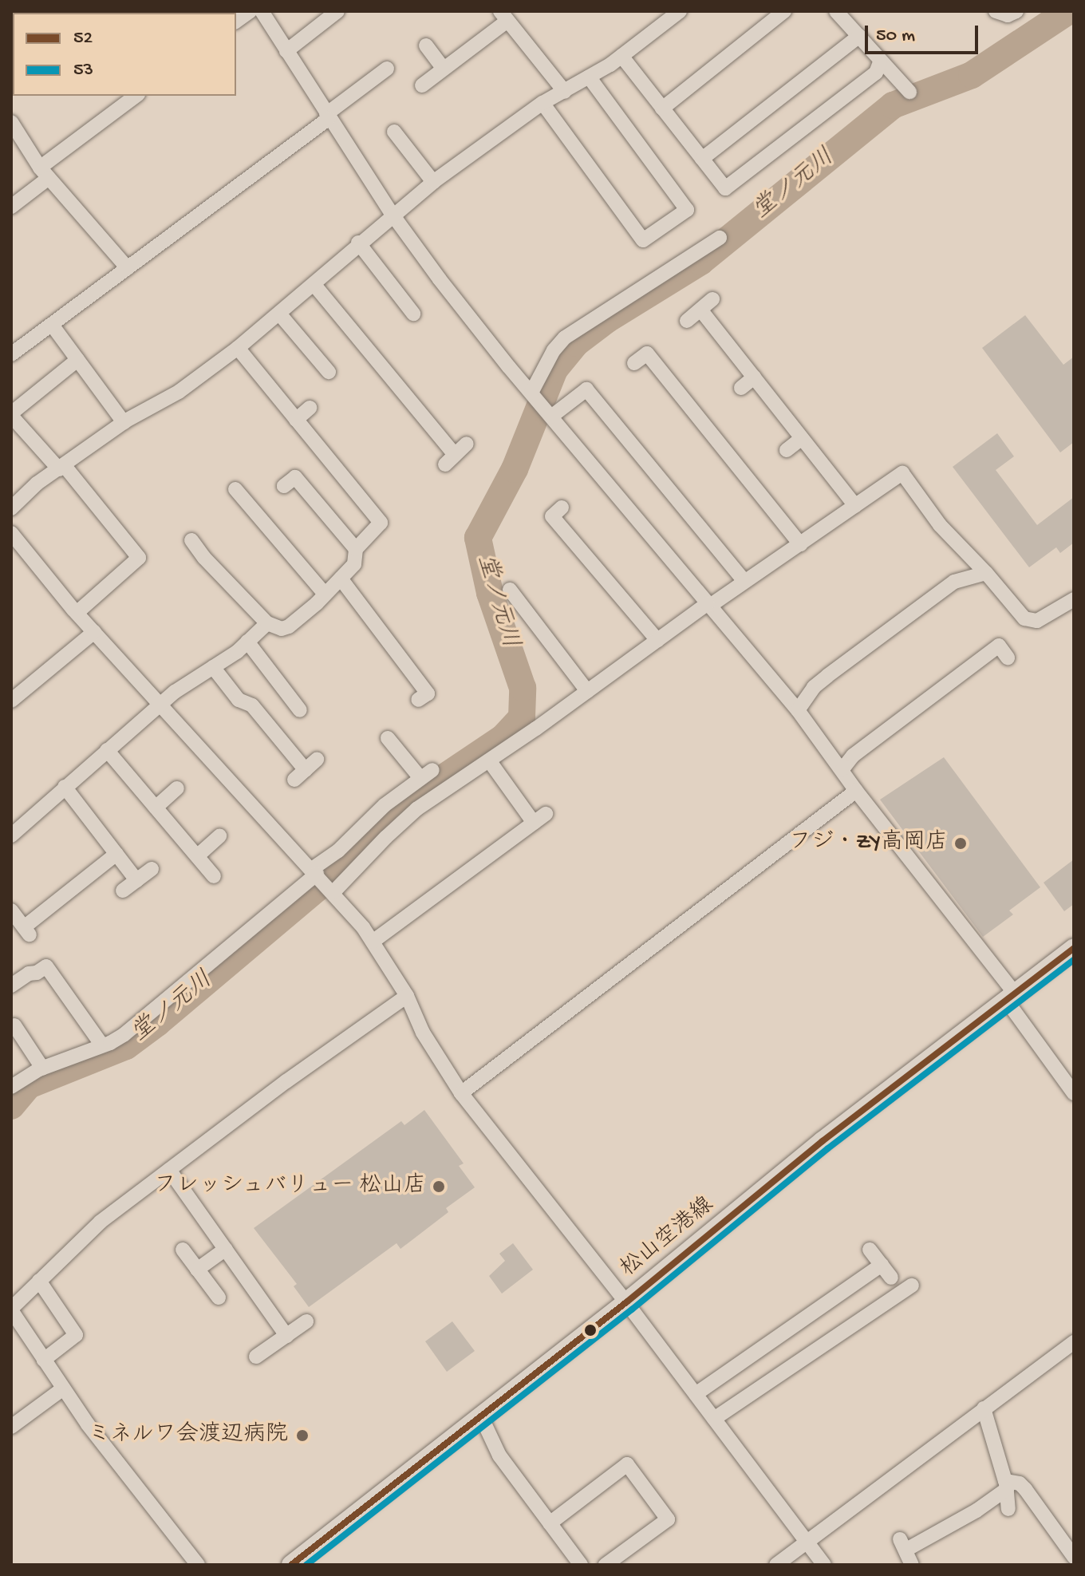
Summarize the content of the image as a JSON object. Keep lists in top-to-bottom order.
{
  "streets": {
    "main road": ["松山空港線"]
  },
  "water": ["堂ノ元川"],
  "places": ["フジ・ZY高岡店", "フレッシュバリュー 松山店", "ミネルワ会渡辺病院"],
  "lines": ["transit line 52", "transit line 53"],
  "legend": ["52", "53"],
  "scale_bar": "50 m"
}
